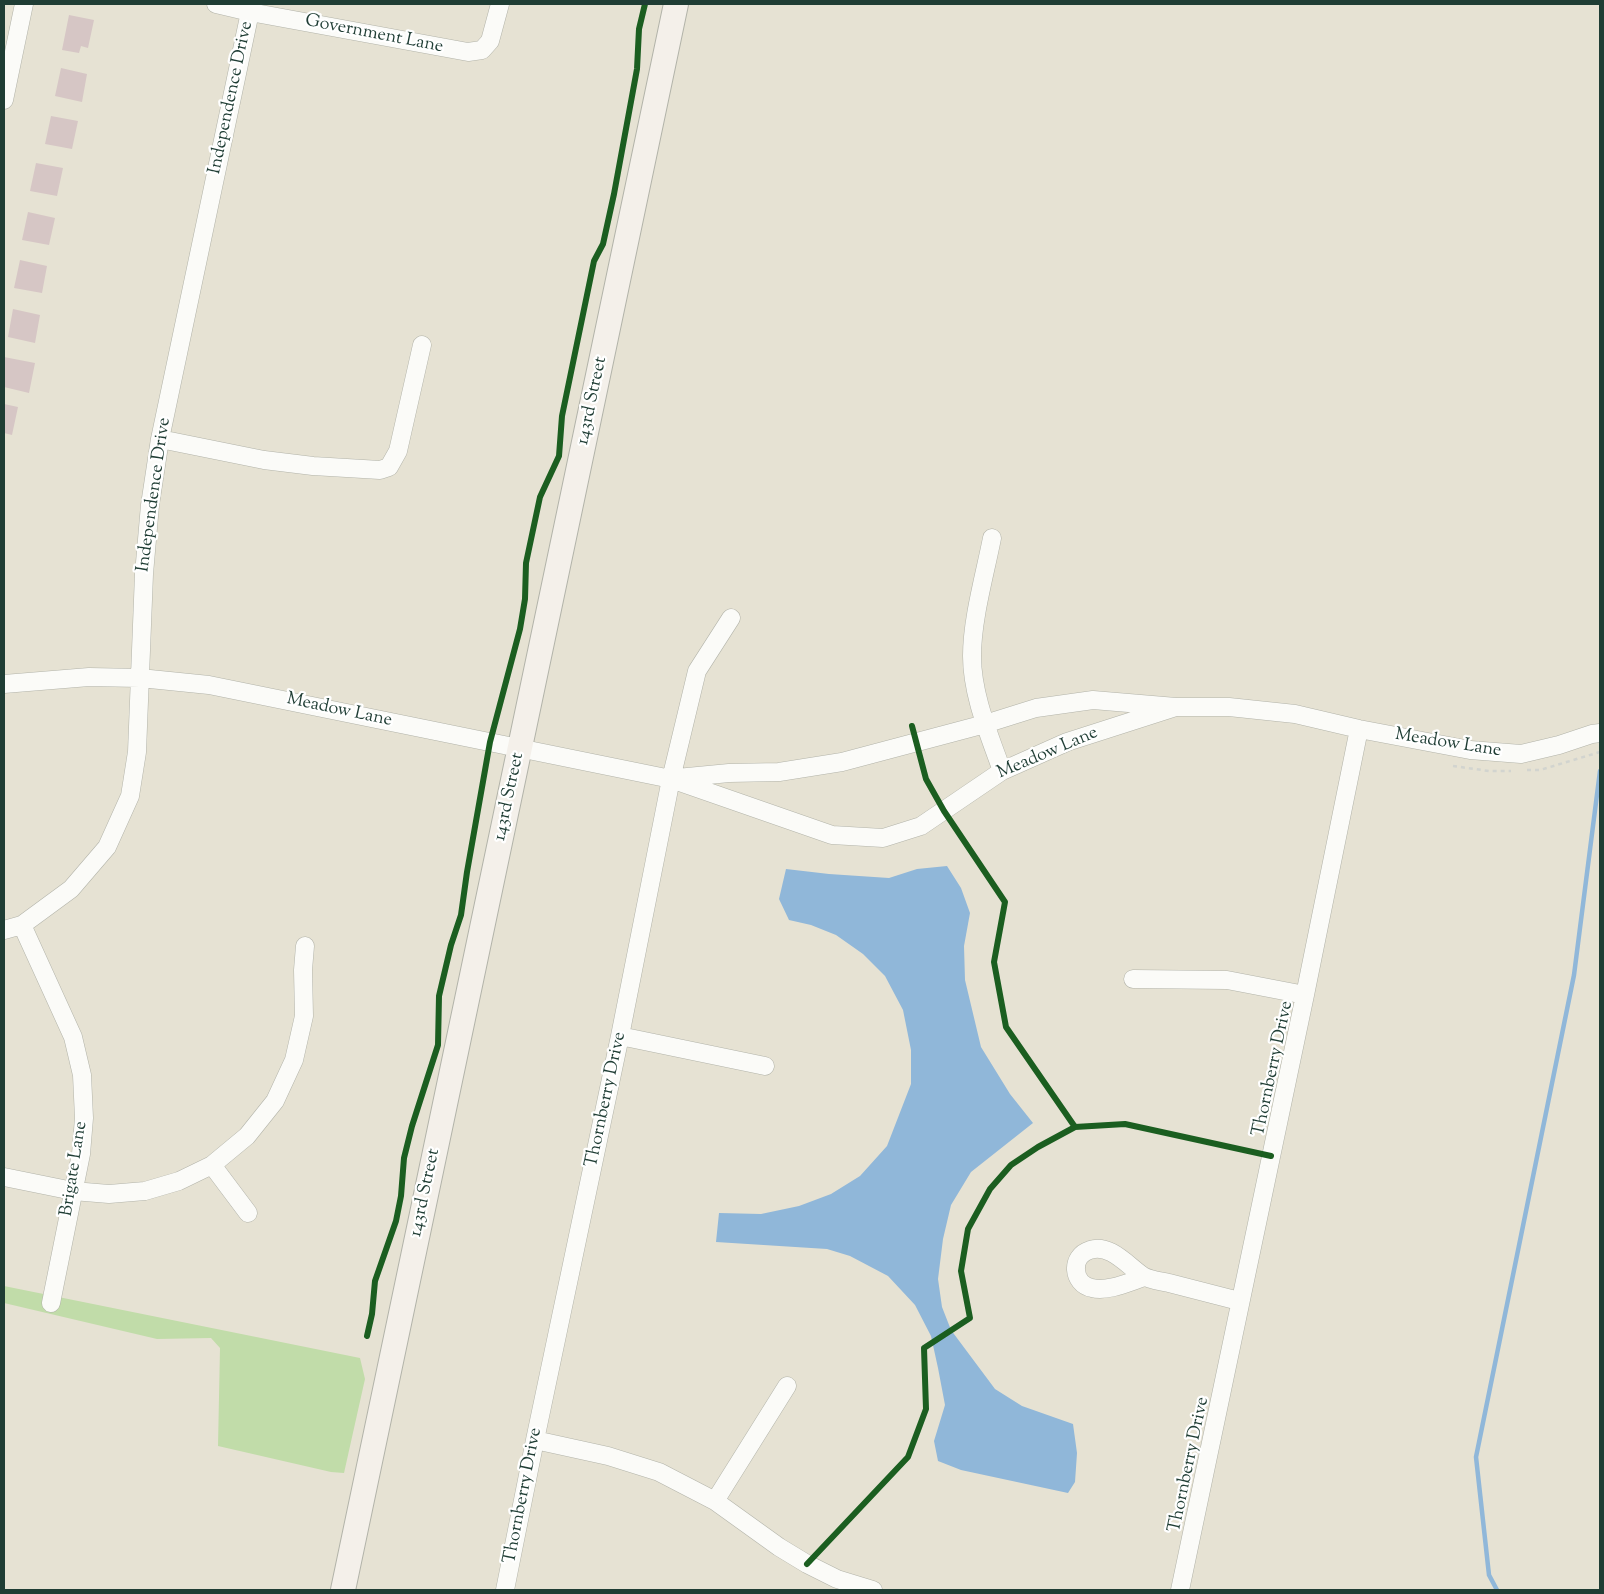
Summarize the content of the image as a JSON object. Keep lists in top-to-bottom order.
{
  "streets": {
    "street": [
      "Government Lane",
      "Independence Drive",
      "143rd Street",
      "Meadow Lane",
      "Thornberry Drive",
      "Brigate Lane"
    ]
  },
  "crossings": [
    ["Government Lane", "Independence Drive"],
    ["Independence Drive", "Meadow Lane"],
    ["Independence Drive", "Brigate Lane"],
    ["143rd Street", "Meadow Lane"],
    ["Meadow Lane", "Thornberry Drive"]
  ]
}
